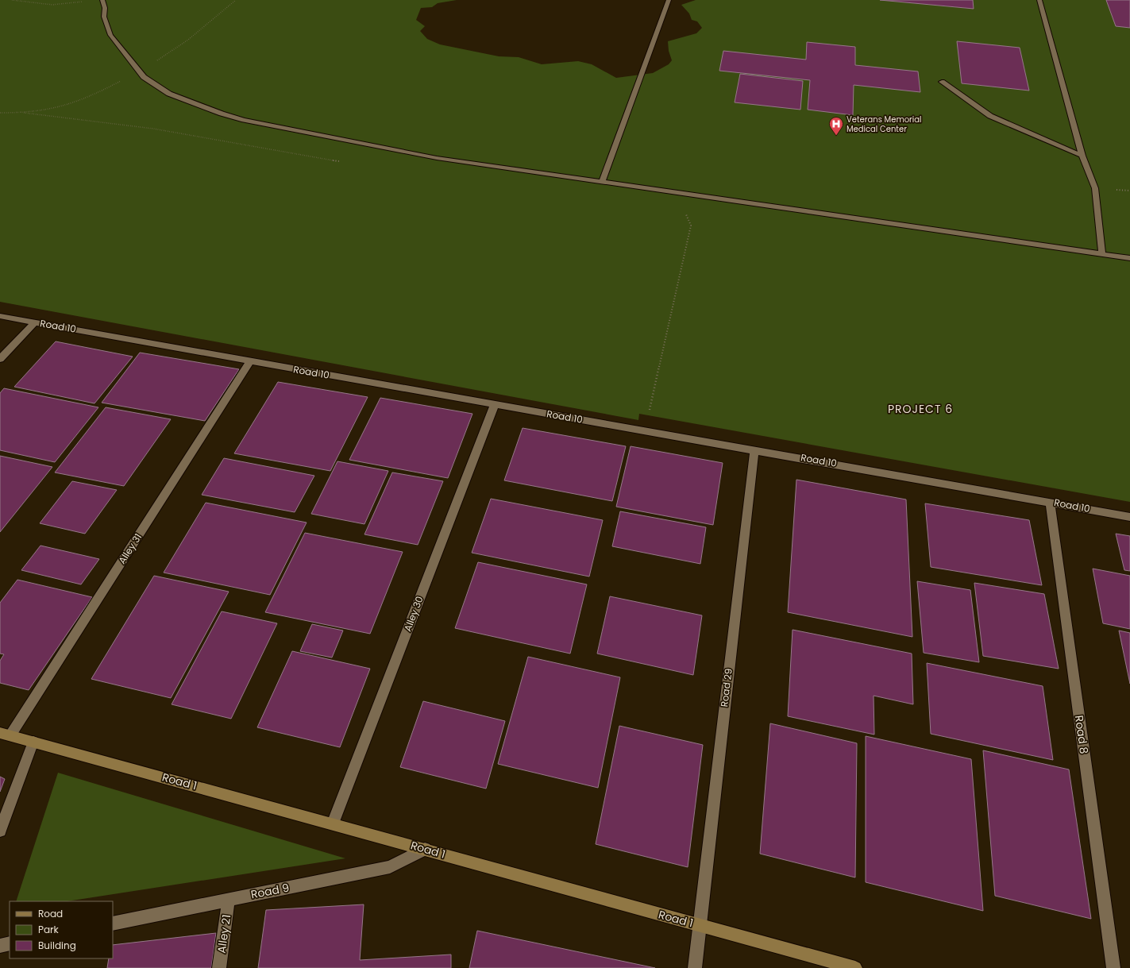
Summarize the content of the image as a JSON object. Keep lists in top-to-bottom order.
{
  "streets": {
    "main road": ["Road 1"],
    "street": [
      "Road 10",
      "Alley 31",
      "Alley 30",
      "Road 29",
      "Road 8",
      "Road 9",
      "Alley 21"
    ]
  },
  "crossings": [
    ["Road 10", "Alley 31"],
    ["Road 10", "Alley 30"],
    ["Road 10", "Road 29"],
    ["Road 10", "Road 8"],
    ["Alley 31", "Road 1"],
    ["Alley 30", "Road 1"],
    ["Road 29", "Road 1"],
    ["Road 1", "Road 9"],
    ["Road 9", "Alley 21"]
  ],
  "districts": ["PROJECT 6"],
  "places": {
    "hospital": ["Veterans Memorial Medical Center"]
  },
  "legend": ["Road", "Park", "Building"]
}
